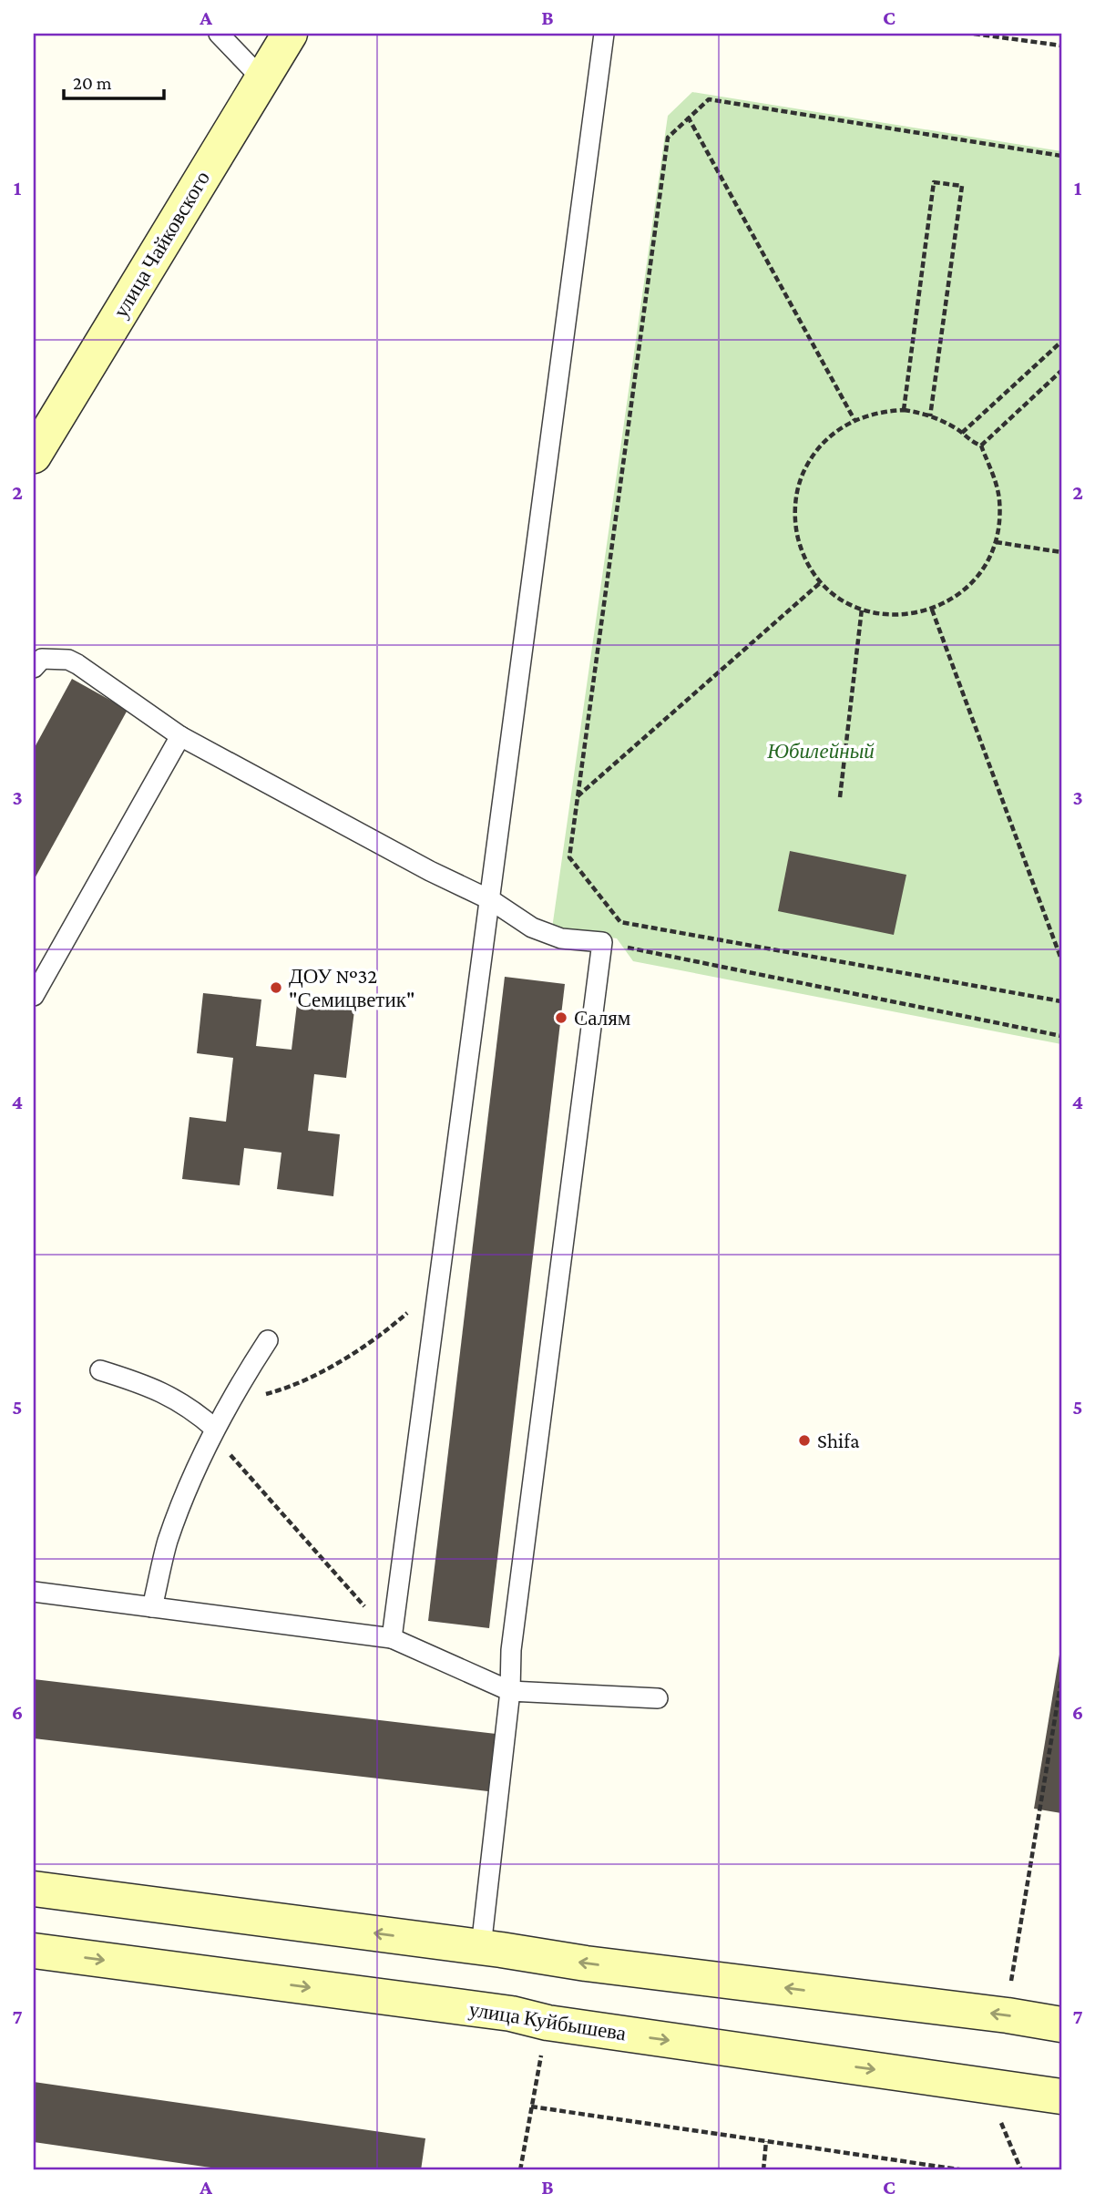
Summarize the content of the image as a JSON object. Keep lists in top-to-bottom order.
{
  "streets": {
    "main road": ["улица Чайковского", "улица Куйбышева"]
  },
  "parks": ["Юбилейный"],
  "places": ["ДОУ №32 \"Семицветик\"", "Салям", "Shifa"],
  "scale_bar": "20 m",
  "grid": {
    "columns": ["A", "B", "C"],
    "rows": [
      "1",
      "2",
      "3",
      "4",
      "5",
      "6",
      "7"
    ]
  }
}
